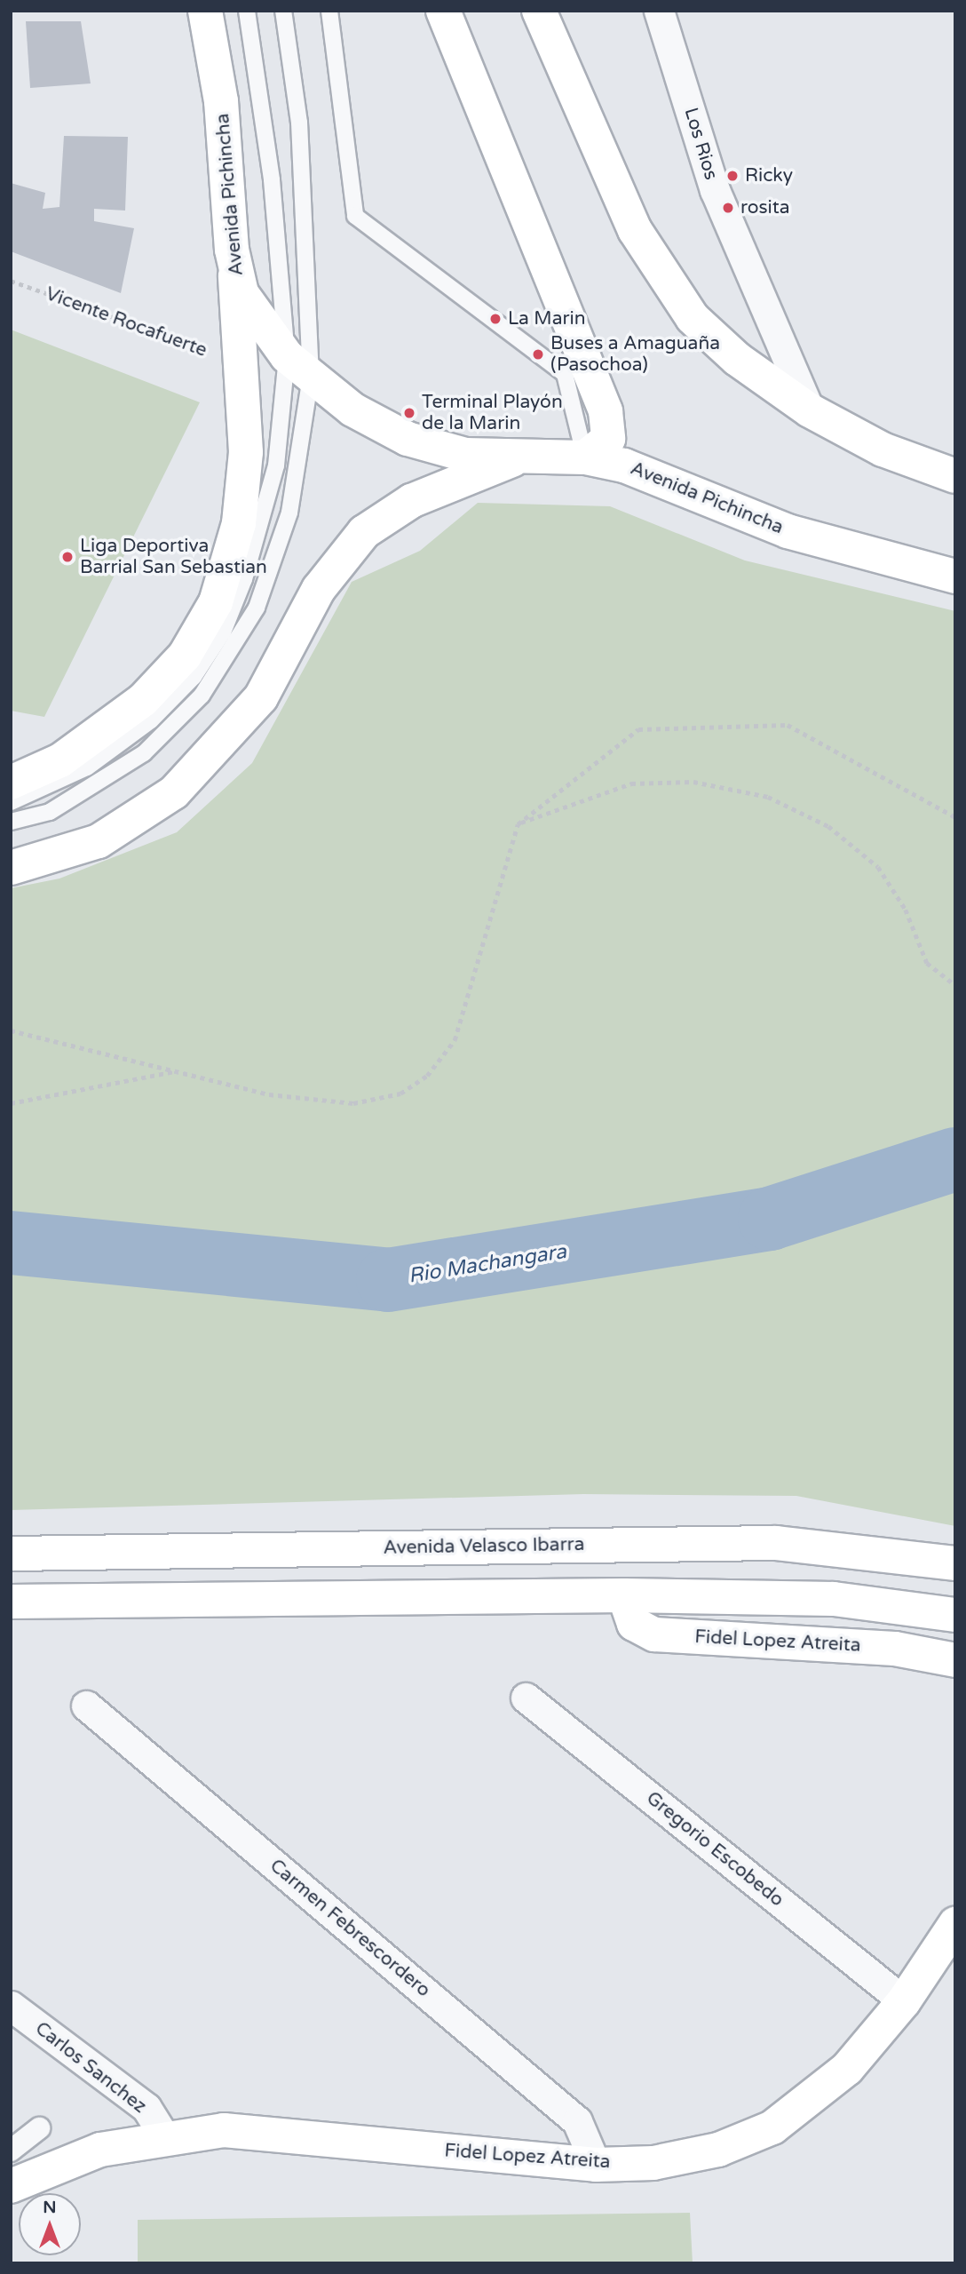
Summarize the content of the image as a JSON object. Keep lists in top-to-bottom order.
{
  "streets": {
    "main road": ["Avenida Pichincha", "Avenida Velasco Ibarra", "Fidel Lopez Atreita"],
    "street": [
      "Los Rios",
      "Gregorio Escobedo",
      "Carmen Febrescordero",
      "Carlos Sanchez"
    ],
    "path": ["Vicente Rocafuerte"]
  },
  "crossings": [
    ["Fidel Lopez Atreita", "Gregorio Escobedo"],
    ["Fidel Lopez Atreita", "Carmen Febrescordero"],
    ["Fidel Lopez Atreita", "Carlos Sanchez"]
  ],
  "water": ["Rio Machangara"],
  "places": [
    "Ricky",
    "rosita",
    "La Marin",
    "Buses a Amaguaña (Pasochoa)",
    "Terminal Playón de la Marin",
    "Liga Deportiva Barrial San Sebastian"
  ],
  "north": "top"
}
